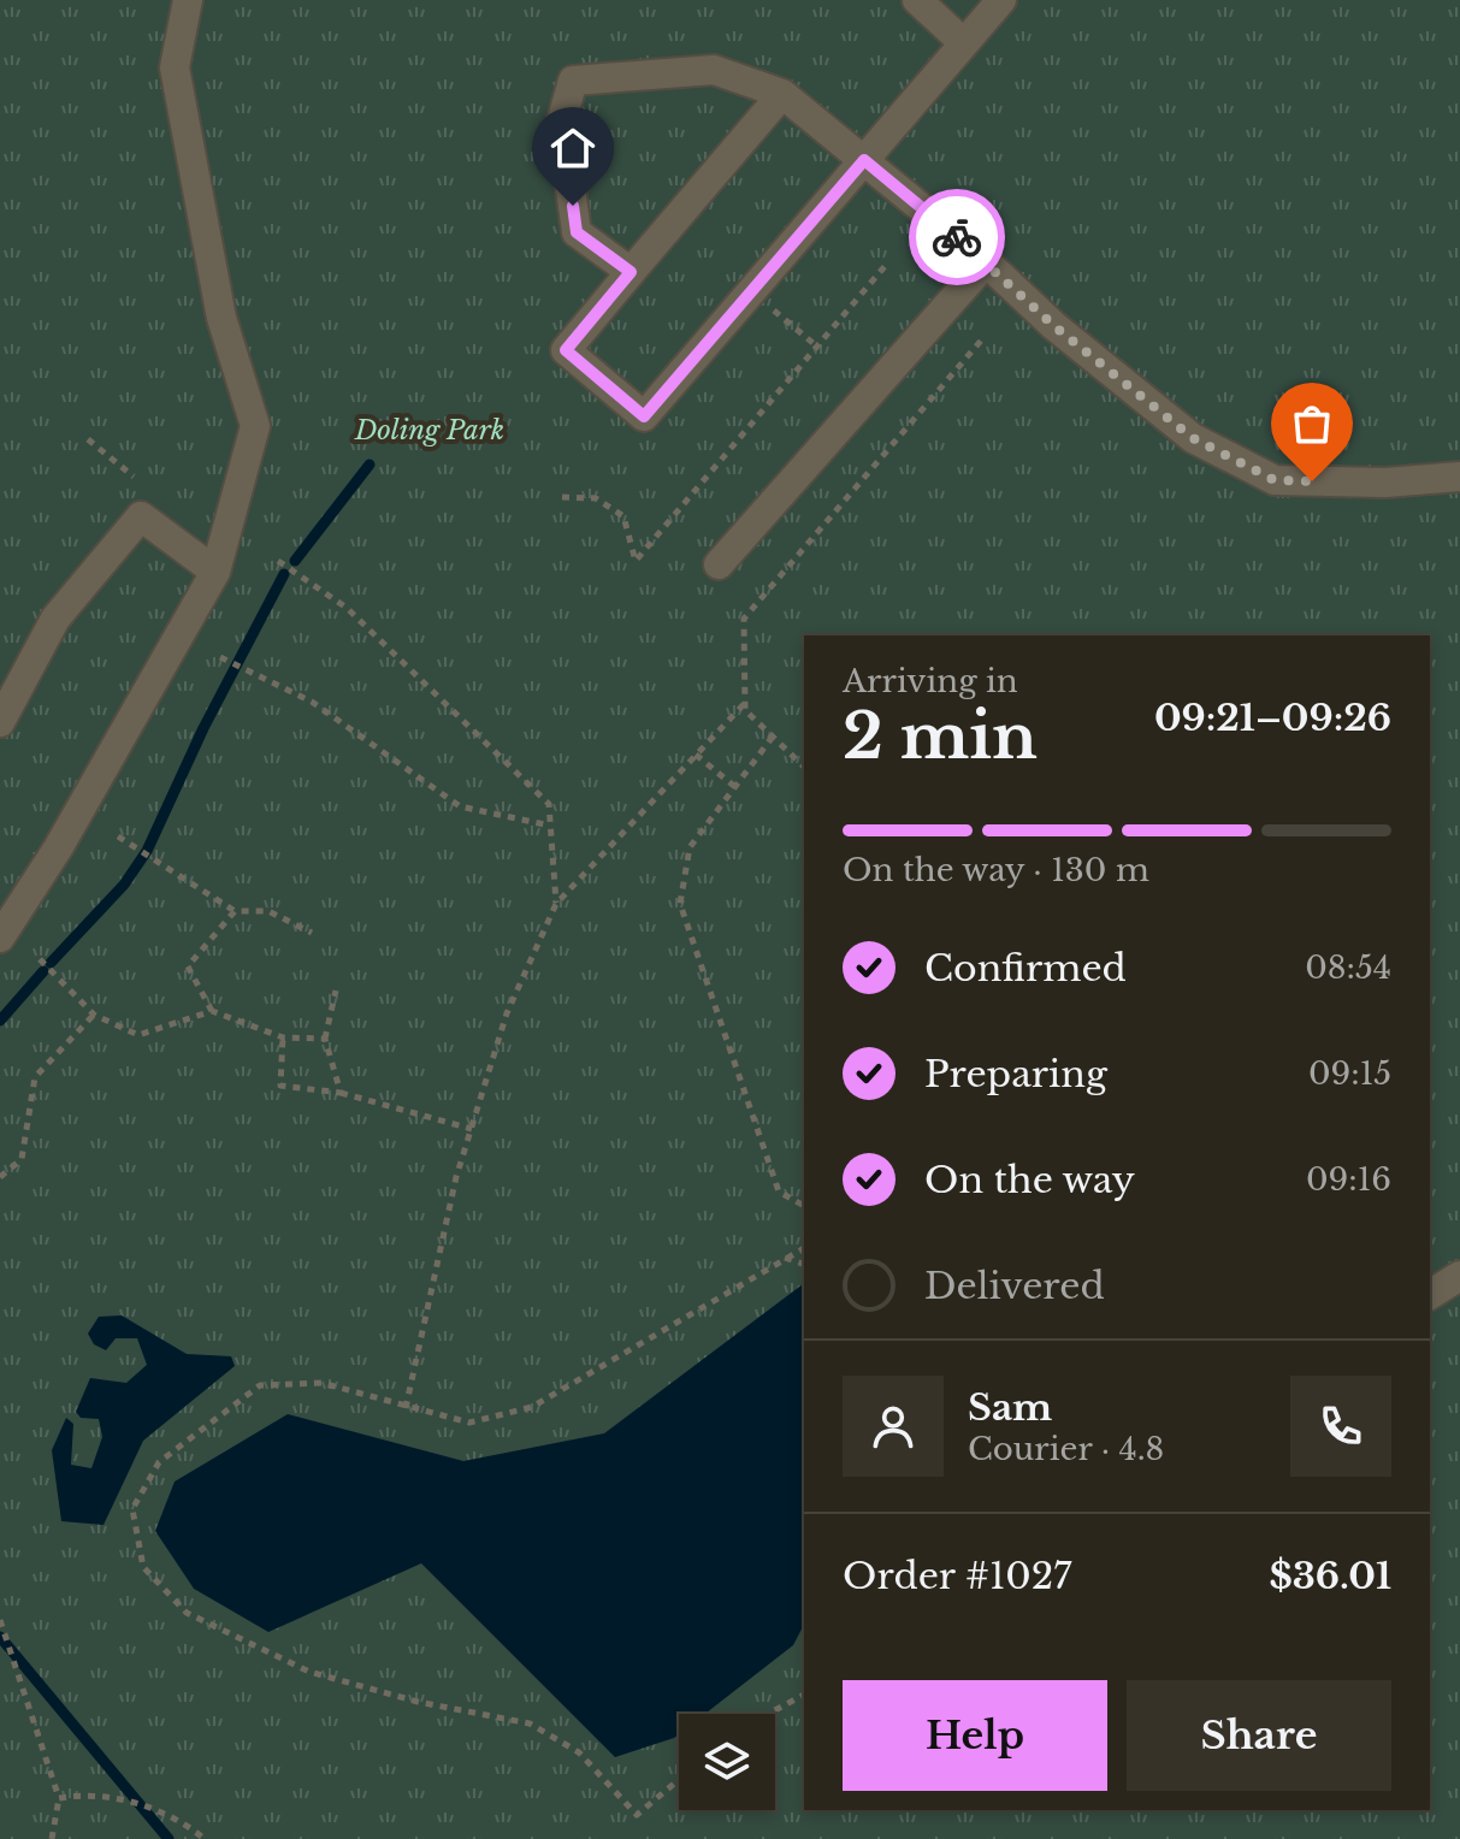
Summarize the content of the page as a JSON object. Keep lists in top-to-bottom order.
{
  "parks": ["Doling Park"],
  "page": {
    "heading": ["2 min", "Arriving in", "09:21–09:26"],
    "panel": [
      "Sam",
      "Courier · 4.8",
      "Order #1027",
      "$36.01"
    ],
    "bar": "On the way · 130 m",
    "list": [
      ["Confirmed", "08:54"],
      ["Preparing", "09:15"],
      ["On the way", "09:16"],
      "Delivered"
    ],
    "buttons": ["Help", "Share"]
  }
}
